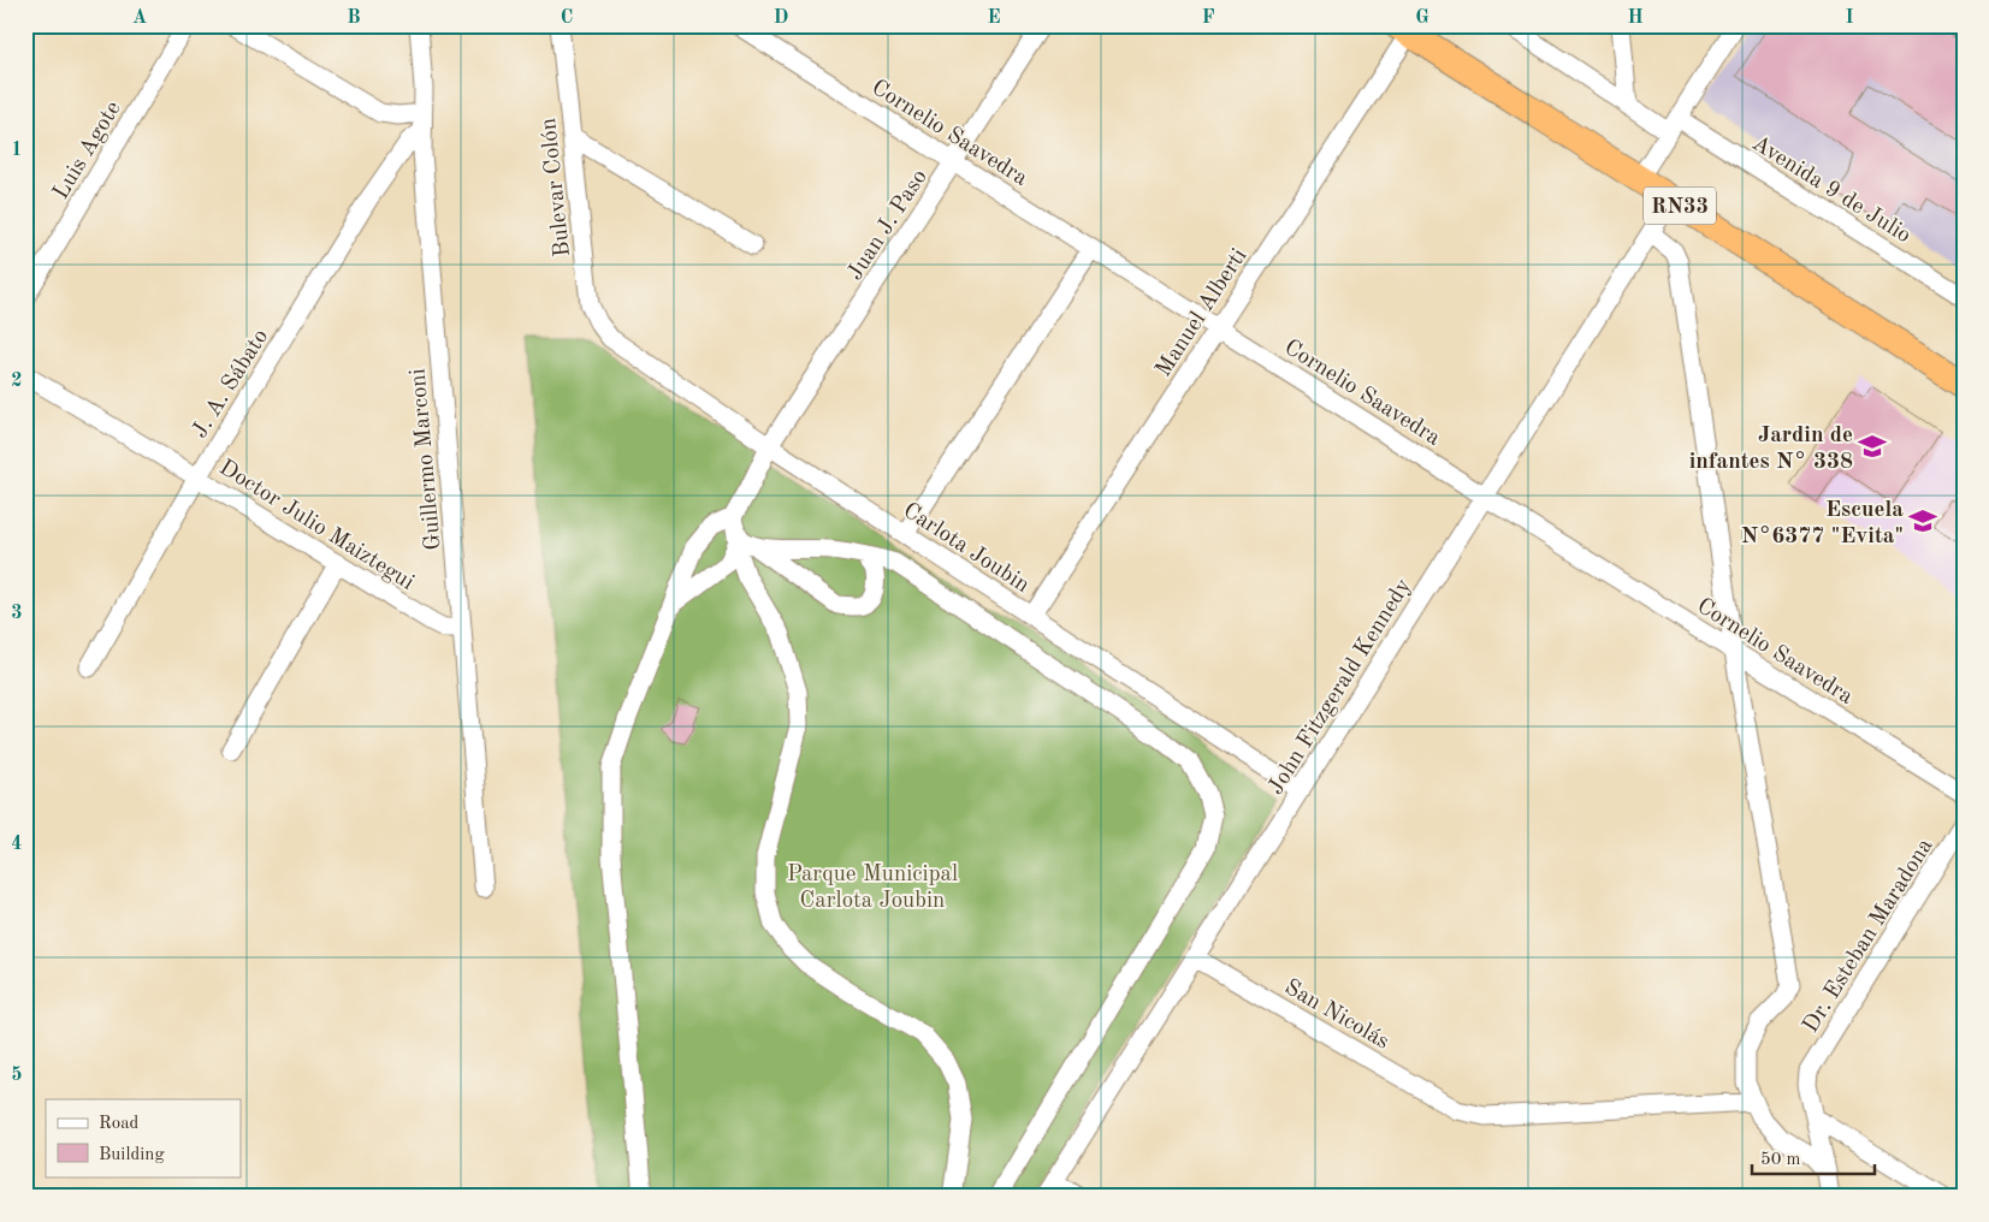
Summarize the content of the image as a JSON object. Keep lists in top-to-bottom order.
{
  "streets": {
    "highway": ["RN33"],
    "street": [
      "Cornelio Saavedra",
      "Luis Agote",
      "Bulevar Colón",
      "Avenida 9 de Julio",
      "Juan J. Paso",
      "Manuel Alberti",
      "J. A. Sábato",
      "Guillermo Marconi",
      "Doctor Julio Maiztegui",
      "Carlota Joubin",
      "John Fitzgerald Kennedy",
      "Dr. Esteban Maradona",
      "San Nicolás"
    ]
  },
  "crossings": [
    ["Cornelio Saavedra", "Juan J. Paso"],
    ["Cornelio Saavedra", "Manuel Alberti"],
    ["Cornelio Saavedra", "John Fitzgerald Kennedy"],
    ["Bulevar Colón", "Carlota Joubin"],
    ["RN33", "Manuel Alberti"],
    ["RN33", "John Fitzgerald Kennedy"],
    ["Juan J. Paso", "Carlota Joubin"],
    ["Manuel Alberti", "Carlota Joubin"],
    ["J. A. Sábato", "Guillermo Marconi"],
    ["J. A. Sábato", "Doctor Julio Maiztegui"],
    ["Guillermo Marconi", "Doctor Julio Maiztegui"],
    ["Carlota Joubin", "John Fitzgerald Kennedy"],
    ["John Fitzgerald Kennedy", "San Nicolás"]
  ],
  "parks": ["Parque Municipal Carlota Joubin"],
  "places": {
    "school or university": ["Jardin de infantes N° 338", "Escuela N°6377 \"Evita\""]
  },
  "legend": ["Road", "Building"],
  "scale_bar": "50 m",
  "grid": {
    "columns": [
      "A",
      "B",
      "C",
      "D",
      "E",
      "F",
      "G",
      "H",
      "I"
    ],
    "rows": [
      "1",
      "2",
      "3",
      "4",
      "5"
    ]
  }
}
